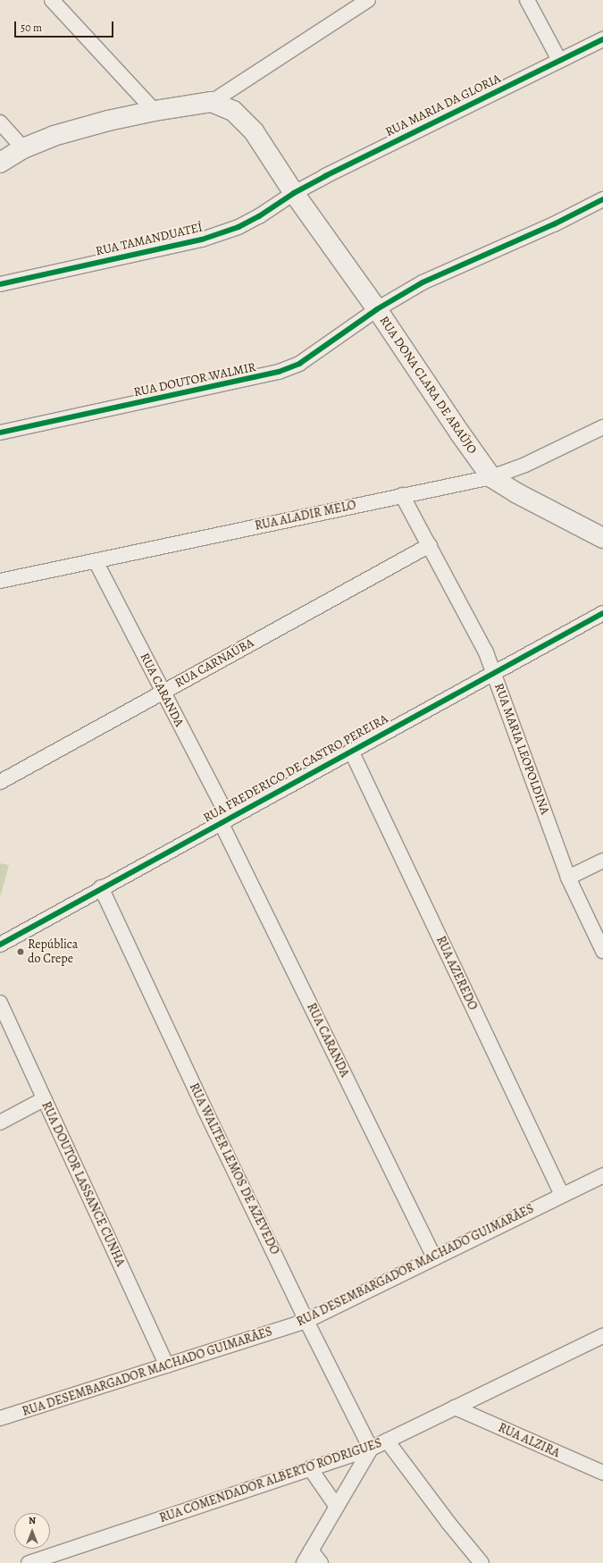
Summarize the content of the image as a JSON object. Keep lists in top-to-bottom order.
{
  "streets": {
    "main road": ["RUA DONA CLARA DE ARAÚJO"],
    "street": [
      "RUA MARIA DA GLORIA",
      "RUA TAMANDUATEÍ",
      "RUA DOUTOR WALMIR",
      "RUA ALADIR MELO",
      "RUA CARNAÚBA",
      "RUA CARANDA",
      "RUA MARIA LEOPOLDINA",
      "RUA FREDERICO DE CASTRO PEREIRA",
      "RUA AZEREDO",
      "RUA WALTER LEMOS DE AZEVEDO",
      "RUA DOUTOR LASSANCE CUNHA",
      "RUA DESEMBARGADOR MACHADO GUIMARÃES",
      "RUA ALZIRA",
      "RUA COMENDADOR ALBERTO RODRIGUES"
    ]
  },
  "crossings": [
    ["RUA MARIA DA GLORIA", "RUA TAMANDUATEÍ"],
    ["RUA MARIA DA GLORIA", "RUA DONA CLARA DE ARAÚJO"],
    ["RUA TAMANDUATEÍ", "RUA DONA CLARA DE ARAÚJO"],
    ["RUA DOUTOR WALMIR", "RUA DONA CLARA DE ARAÚJO"],
    ["RUA DONA CLARA DE ARAÚJO", "RUA ALADIR MELO"],
    ["RUA ALADIR MELO", "RUA CARANDA"],
    ["RUA ALADIR MELO", "RUA MARIA LEOPOLDINA"],
    ["RUA CARNAÚBA", "RUA CARANDA"],
    ["RUA CARNAÚBA", "RUA MARIA LEOPOLDINA"],
    ["RUA CARANDA", "RUA FREDERICO DE CASTRO PEREIRA"],
    ["RUA CARANDA", "RUA DESEMBARGADOR MACHADO GUIMARÃES"],
    ["RUA MARIA LEOPOLDINA", "RUA FREDERICO DE CASTRO PEREIRA"],
    ["RUA FREDERICO DE CASTRO PEREIRA", "RUA AZEREDO"],
    ["RUA FREDERICO DE CASTRO PEREIRA", "RUA WALTER LEMOS DE AZEVEDO"],
    ["RUA AZEREDO", "RUA DESEMBARGADOR MACHADO GUIMARÃES"],
    ["RUA WALTER LEMOS DE AZEVEDO", "RUA DESEMBARGADOR MACHADO GUIMARÃES"],
    ["RUA WALTER LEMOS DE AZEVEDO", "RUA COMENDADOR ALBERTO RODRIGUES"],
    ["RUA DOUTOR LASSANCE CUNHA", "RUA DESEMBARGADOR MACHADO GUIMARÃES"],
    ["RUA ALZIRA", "RUA COMENDADOR ALBERTO RODRIGUES"]
  ],
  "places": ["República do Crepe"],
  "scale_bar": "50 m",
  "north": "top"
}
